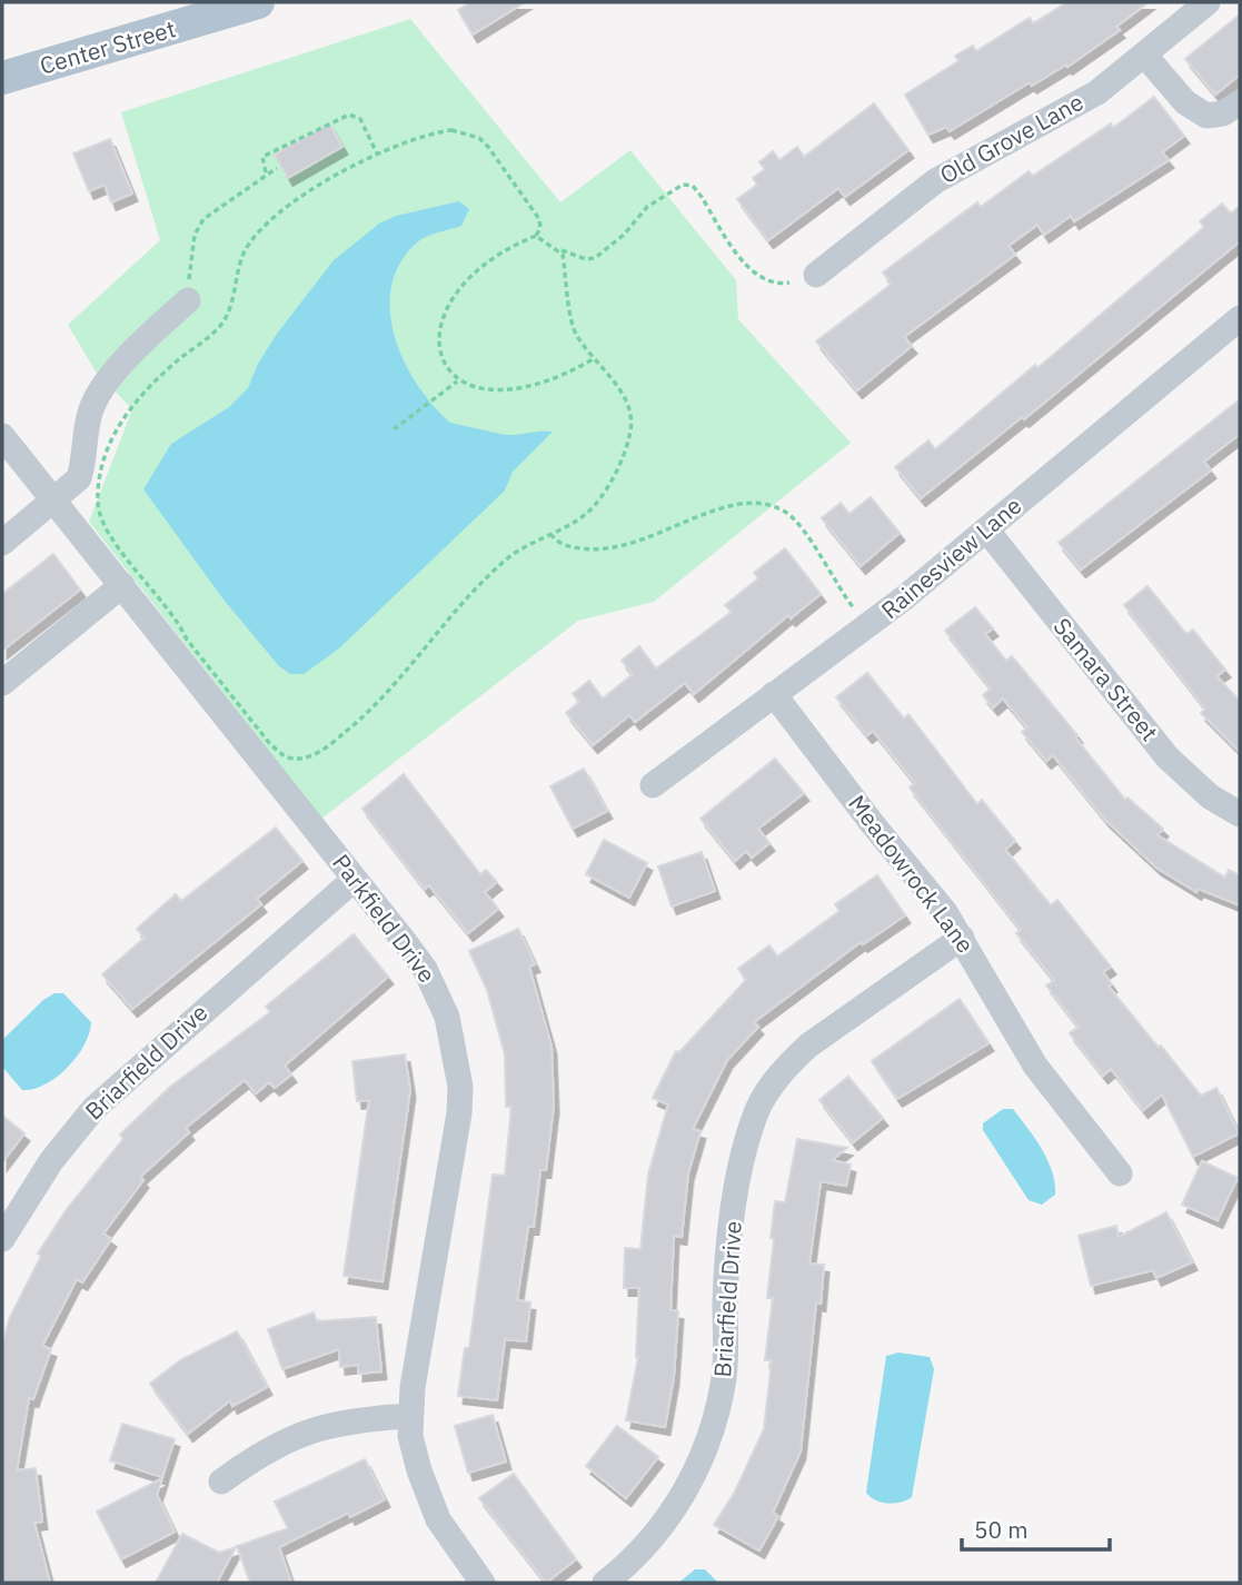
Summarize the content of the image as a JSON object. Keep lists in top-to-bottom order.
{
  "streets": {
    "main road": ["Center Street"],
    "street": [
      "Old Grove Lane",
      "Rainesview Lane",
      "Samara Street",
      "Meadowrock Lane",
      "Parkfield Drive",
      "Briarfield Drive"
    ]
  },
  "crossings": [
    ["Rainesview Lane", "Samara Street"],
    ["Rainesview Lane", "Meadowrock Lane"],
    ["Meadowrock Lane", "Briarfield Drive"],
    ["Parkfield Drive", "Briarfield Drive"]
  ],
  "scale_bar": "50 m"
}
